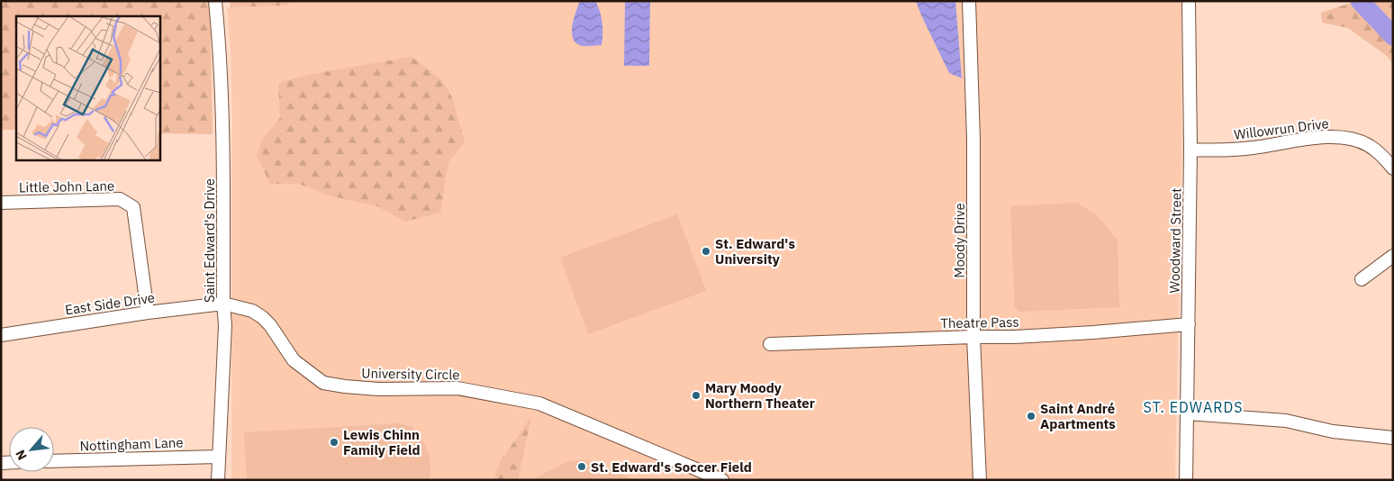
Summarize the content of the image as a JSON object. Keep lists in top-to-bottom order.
{
  "streets": {
    "street": [
      "Willowrun Drive",
      "Little John Lane",
      "Saint Edward's Drive",
      "Moody Drive",
      "Woodward Street",
      "East Side Drive",
      "Theatre Pass",
      "University Circle",
      "Nottingham Lane"
    ]
  },
  "crossings": [
    ["Willowrun Drive", "Woodward Street"],
    ["Little John Lane", "East Side Drive"],
    ["Saint Edward's Drive", "East Side Drive"],
    ["Saint Edward's Drive", "University Circle"],
    ["Saint Edward's Drive", "Nottingham Lane"],
    ["Moody Drive", "Theatre Pass"],
    ["Woodward Street", "Theatre Pass"],
    ["East Side Drive", "University Circle"]
  ],
  "districts": ["ST. EDWARDS"],
  "places": [
    "St. Edward's University",
    "Mary Moody Northern Theater",
    "Saint André Apartments",
    "Lewis Chinn Family Field",
    "St. Edward's Soccer Field"
  ],
  "north": "bottom left"
}
